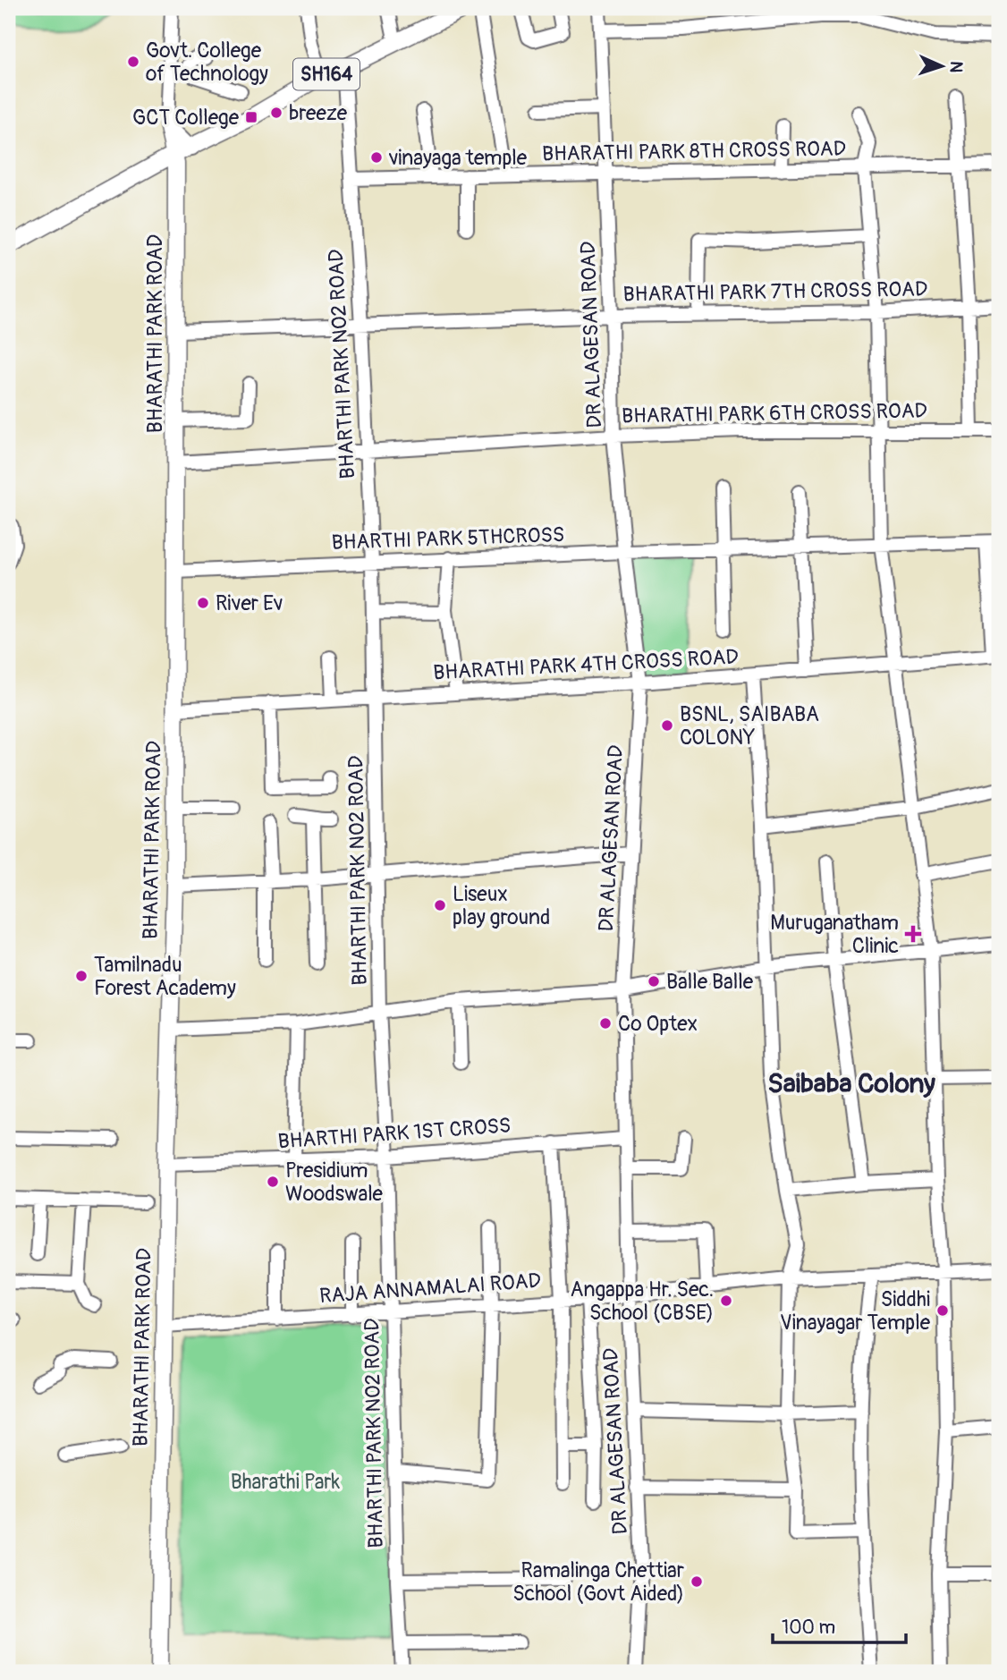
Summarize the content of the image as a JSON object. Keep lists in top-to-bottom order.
{
  "streets": {
    "main road": ["SH164", "BHARATHI PARK ROAD"],
    "street": [
      "BHARATHI PARK 8TH CROSS ROAD",
      "BHARATHI PARK 7TH CROSS ROAD",
      "DR ALAGESAN ROAD",
      "BHARTHI PARK NO2 ROAD",
      "BHARATHI PARK 6TH CROSS ROAD",
      "BHARTHI PARK 5THCROSS",
      "BHARATHI PARK 4TH CROSS ROAD",
      "BHARTHI PARK 1ST CROSS",
      "RAJA ANNAMALAI ROAD"
    ]
  },
  "crossings": [
    ["SH164", "BHARATHI PARK ROAD"],
    ["SH164", "BHARTHI PARK NO2 ROAD"],
    ["BHARATHI PARK 8TH CROSS ROAD", "DR ALAGESAN ROAD"],
    ["BHARATHI PARK 8TH CROSS ROAD", "BHARTHI PARK NO2 ROAD"],
    ["BHARATHI PARK 7TH CROSS ROAD", "BHARATHI PARK ROAD"],
    ["BHARATHI PARK 7TH CROSS ROAD", "DR ALAGESAN ROAD"],
    ["BHARATHI PARK 7TH CROSS ROAD", "BHARTHI PARK NO2 ROAD"],
    ["BHARATHI PARK ROAD", "BHARATHI PARK 6TH CROSS ROAD"],
    ["BHARATHI PARK ROAD", "BHARTHI PARK 5THCROSS"],
    ["BHARATHI PARK ROAD", "BHARATHI PARK 4TH CROSS ROAD"],
    ["BHARATHI PARK ROAD", "BHARTHI PARK 1ST CROSS"],
    ["BHARATHI PARK ROAD", "RAJA ANNAMALAI ROAD"],
    ["DR ALAGESAN ROAD", "BHARATHI PARK 6TH CROSS ROAD"],
    ["DR ALAGESAN ROAD", "BHARTHI PARK 5THCROSS"],
    ["DR ALAGESAN ROAD", "BHARATHI PARK 4TH CROSS ROAD"],
    ["DR ALAGESAN ROAD", "BHARTHI PARK 1ST CROSS"],
    ["DR ALAGESAN ROAD", "RAJA ANNAMALAI ROAD"],
    ["BHARTHI PARK NO2 ROAD", "BHARATHI PARK 6TH CROSS ROAD"],
    ["BHARTHI PARK NO2 ROAD", "BHARTHI PARK 5THCROSS"],
    ["BHARTHI PARK NO2 ROAD", "BHARATHI PARK 4TH CROSS ROAD"],
    ["BHARTHI PARK NO2 ROAD", "BHARTHI PARK 1ST CROSS"],
    ["BHARTHI PARK NO2 ROAD", "RAJA ANNAMALAI ROAD"]
  ],
  "districts": ["Saibaba Colony"],
  "parks": ["Bharathi Park"],
  "places": {
    "other": [
      "Govt. College of Technology",
      "breeze",
      "vinayaga temple",
      "River Ev",
      "BSNL, SAIBABA COLONY",
      "Liseux play ground",
      "Tamilnadu Forest Academy",
      "Balle Balle",
      "Co Optex",
      "Presidium Woodswale",
      "Angappa Hr. Sec. School (CBSE)",
      "Siddhi Vinayagar Temple",
      "Ramalinga Chettiar School (Govt Aided)"
    ],
    "transit": ["GCT College"],
    "health": ["Muruganatham Clinic"]
  },
  "scale_bar": "100 m",
  "north": "right"
}
